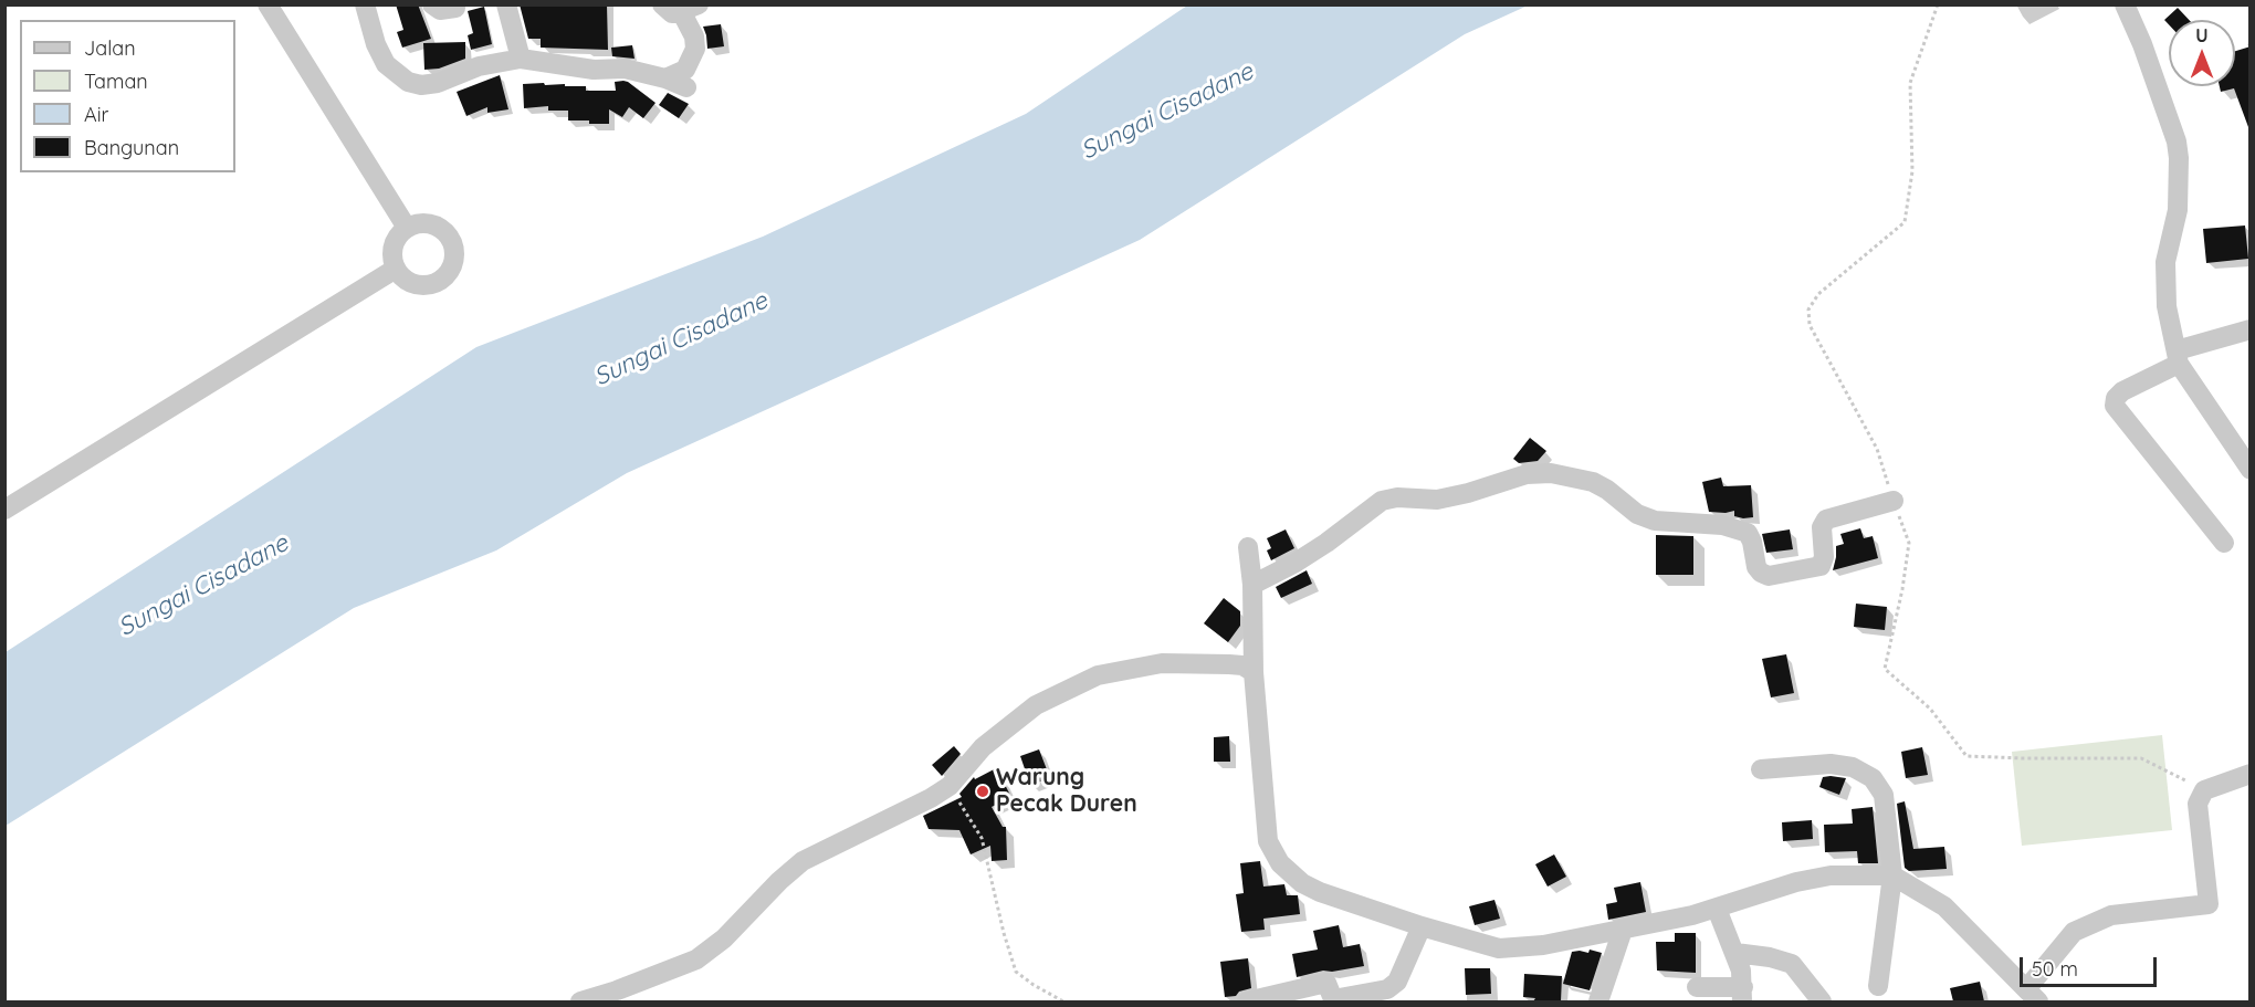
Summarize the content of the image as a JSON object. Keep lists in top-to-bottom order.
{
  "water": ["Sungai Cisadane"],
  "places": ["Warung Pecak Duren"],
  "legend": [
    "Jalan",
    "Taman",
    "Air",
    "Bangunan"
  ],
  "scale_bar": "50 m",
  "north": "top"
}
